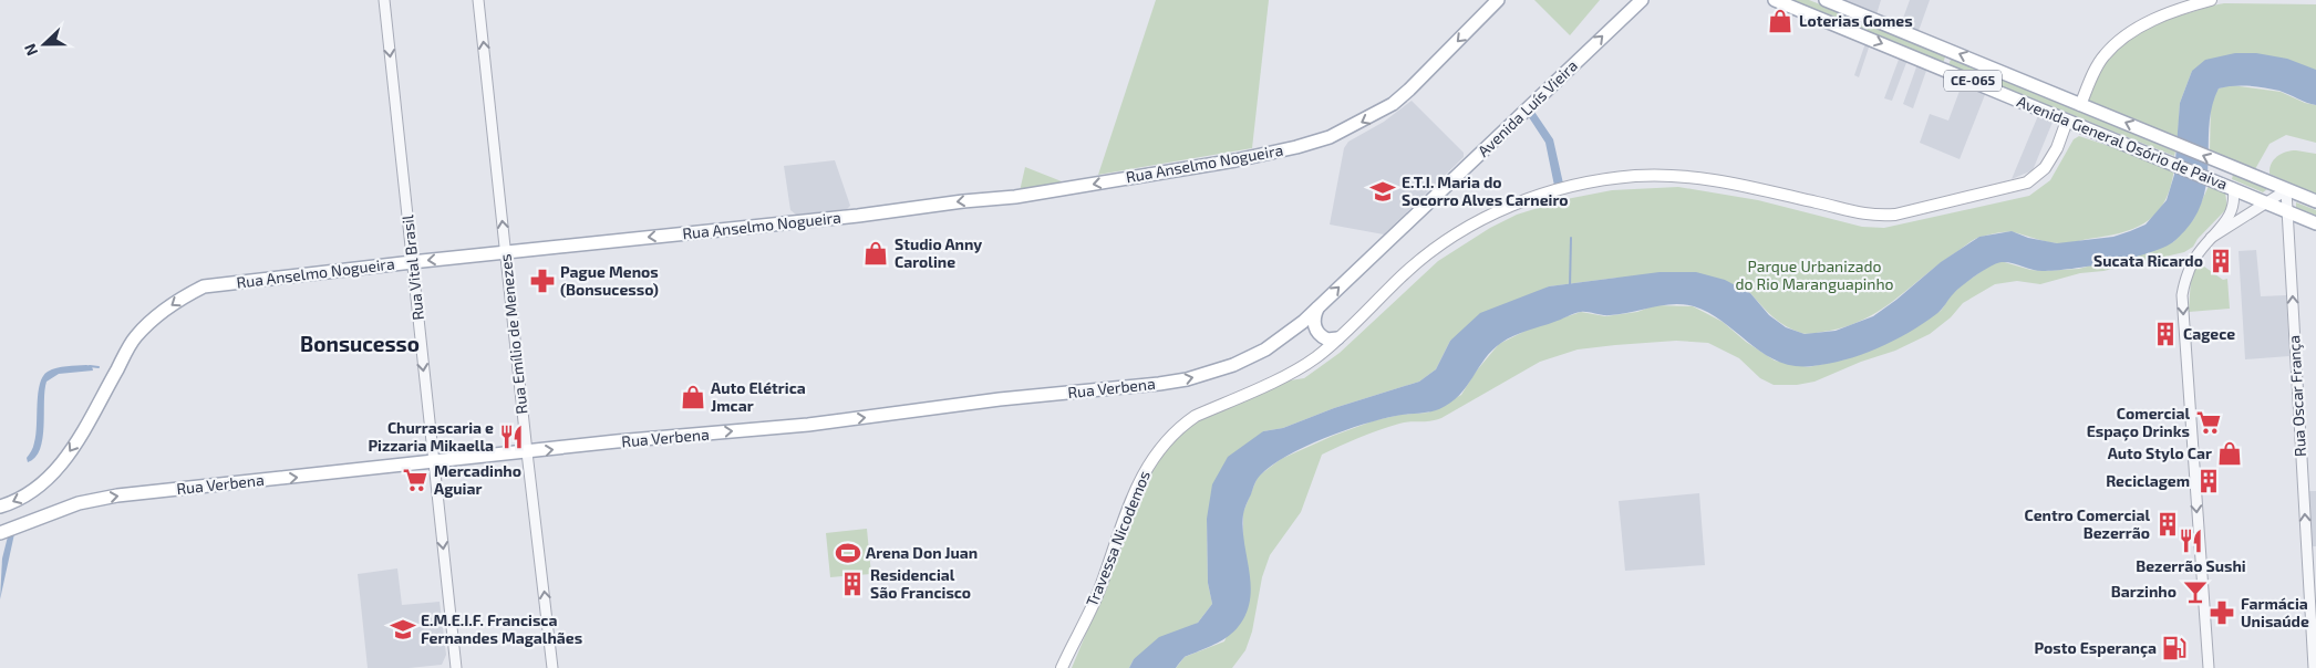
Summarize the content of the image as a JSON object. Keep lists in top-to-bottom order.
{
  "streets": {
    "main road": [
      "CE-065",
      "Avenida Luís Vieira",
      "Avenida General Osório de Paiva",
      "Rua Anselmo Nogueira",
      "Rua Verbena",
      "Travessa Nicodemos"
    ],
    "street": ["Rua Vital Brasil", "Rua Emílio de Menezes", "Rua Oscar França"]
  },
  "crossings": [
    ["Avenida Luís Vieira", "Rua Verbena"],
    ["Avenida General Osório de Paiva", "Rua Oscar França"],
    ["Avenida General Osório de Paiva", "Travessa Nicodemos"],
    ["Rua Anselmo Nogueira", "Rua Vital Brasil"],
    ["Rua Anselmo Nogueira", "Rua Emílio de Menezes"],
    ["Rua Vital Brasil", "Rua Verbena"],
    ["Rua Emílio de Menezes", "Rua Verbena"]
  ],
  "one_way": [
    "Avenida Luís Vieira",
    "Rua Anselmo Nogueira",
    "Rua Vital Brasil",
    "Rua Emílio de Menezes",
    "Rua Verbena",
    "Rua Oscar França"
  ],
  "districts": ["Bonsucesso"],
  "parks": ["Parque Urbanizado do Rio Maranguapinho"],
  "places": {
    "shop": [
      "Loterias Gomes",
      "Studio Anny Caroline",
      "Auto Elétrica Jmcar",
      "Auto Stylo Car"
    ],
    "school or university": ["E.T.I. Maria do Socorro Alves Carneiro", "E.M.E.I.F. Francisca Fernandes Magalhães"],
    "building": [
      "Sucata Ricardo",
      "Cagece",
      "Reciclagem",
      "Centro Comercial Bezerrão",
      "Residencial São Francisco"
    ],
    "pharmacy": ["Pague Menos (Bonsucesso)", "Farmácia Unisaúde"],
    "supermarket": ["Comercial Espaço Drinks", "Mercadinho Aguiar"],
    "restaurant": ["Churrascaria e Pizzaria Mikaella", "Bezerrão Sushi"],
    "sports": ["Arena Don Juan"],
    "bar": ["Barzinho"],
    "fuel station": ["Posto Esperança"]
  },
  "north": "left"
}
